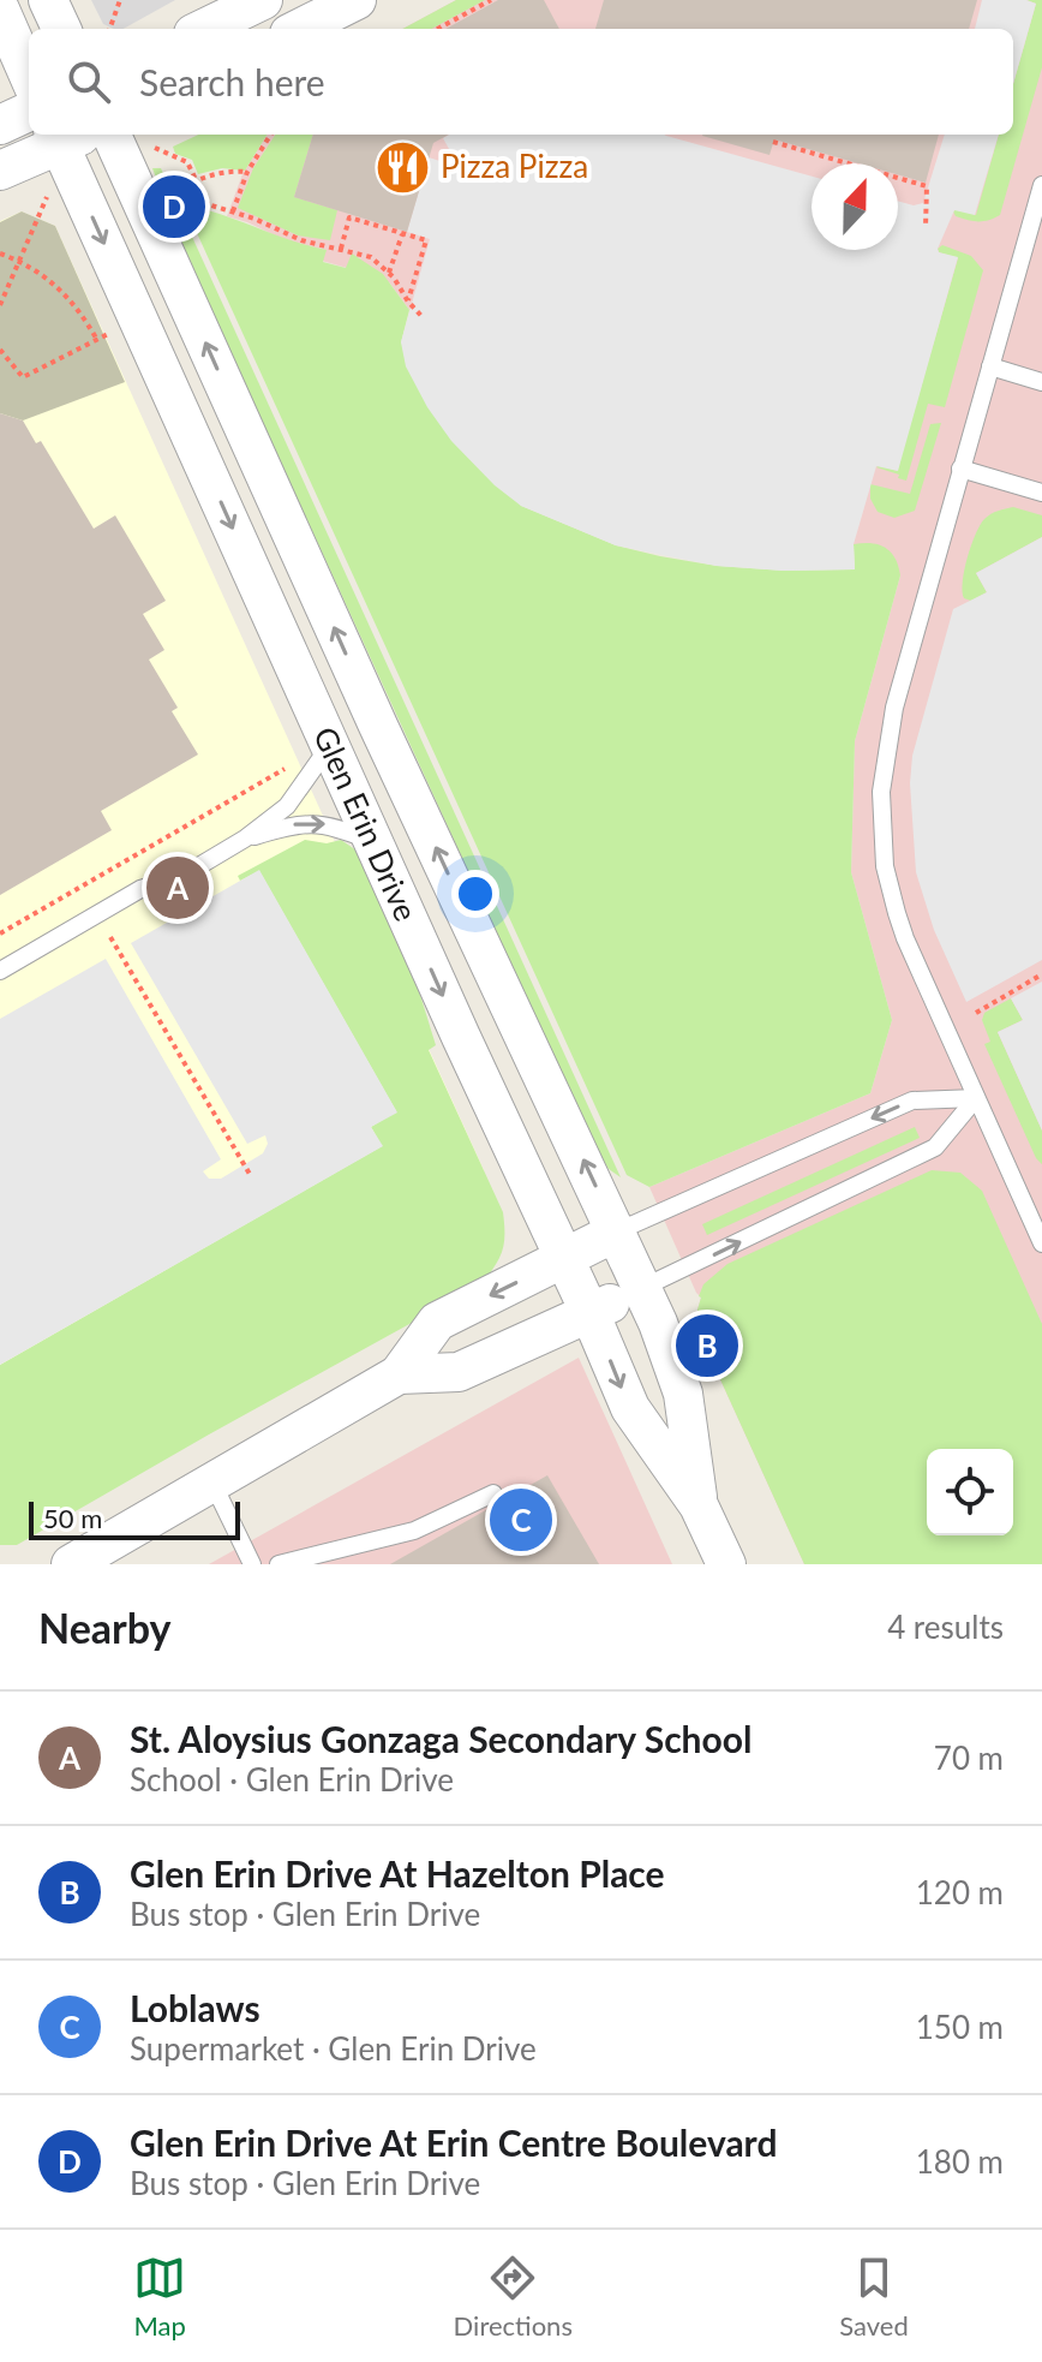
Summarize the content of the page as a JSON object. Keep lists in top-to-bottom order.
{
  "streets": {
    "street": ["Glen Erin Drive"]
  },
  "places": {
    "restaurant": ["Pizza Pizza"]
  },
  "scale_bar": "50 m",
  "north": "top",
  "page": {
    "search": "Search here",
    "pins": [
      "D",
      "A",
      "B",
      "C"
    ],
    "scale": "50 m",
    "heading": ["Nearby", "4 results"],
    "list": [
      {
        "mark": "A",
        "name": "St. Aloysius Gonzaga Secondary School",
        "note": "School · Glen Erin Drive",
        "value": "70 m"
      },
      {
        "mark": "B",
        "name": "Glen Erin Drive At Hazelton Place",
        "note": "Bus stop · Glen Erin Drive",
        "value": "120 m"
      },
      {
        "mark": "C",
        "name": "Loblaws",
        "note": "Supermarket · Glen Erin Drive",
        "value": "150 m"
      },
      {
        "mark": "D",
        "name": "Glen Erin Drive At Erin Centre Boulevard",
        "note": "Bus stop · Glen Erin Drive",
        "value": "180 m"
      }
    ],
    "nav": ["Map", "Directions", "Saved"]
  }
}
